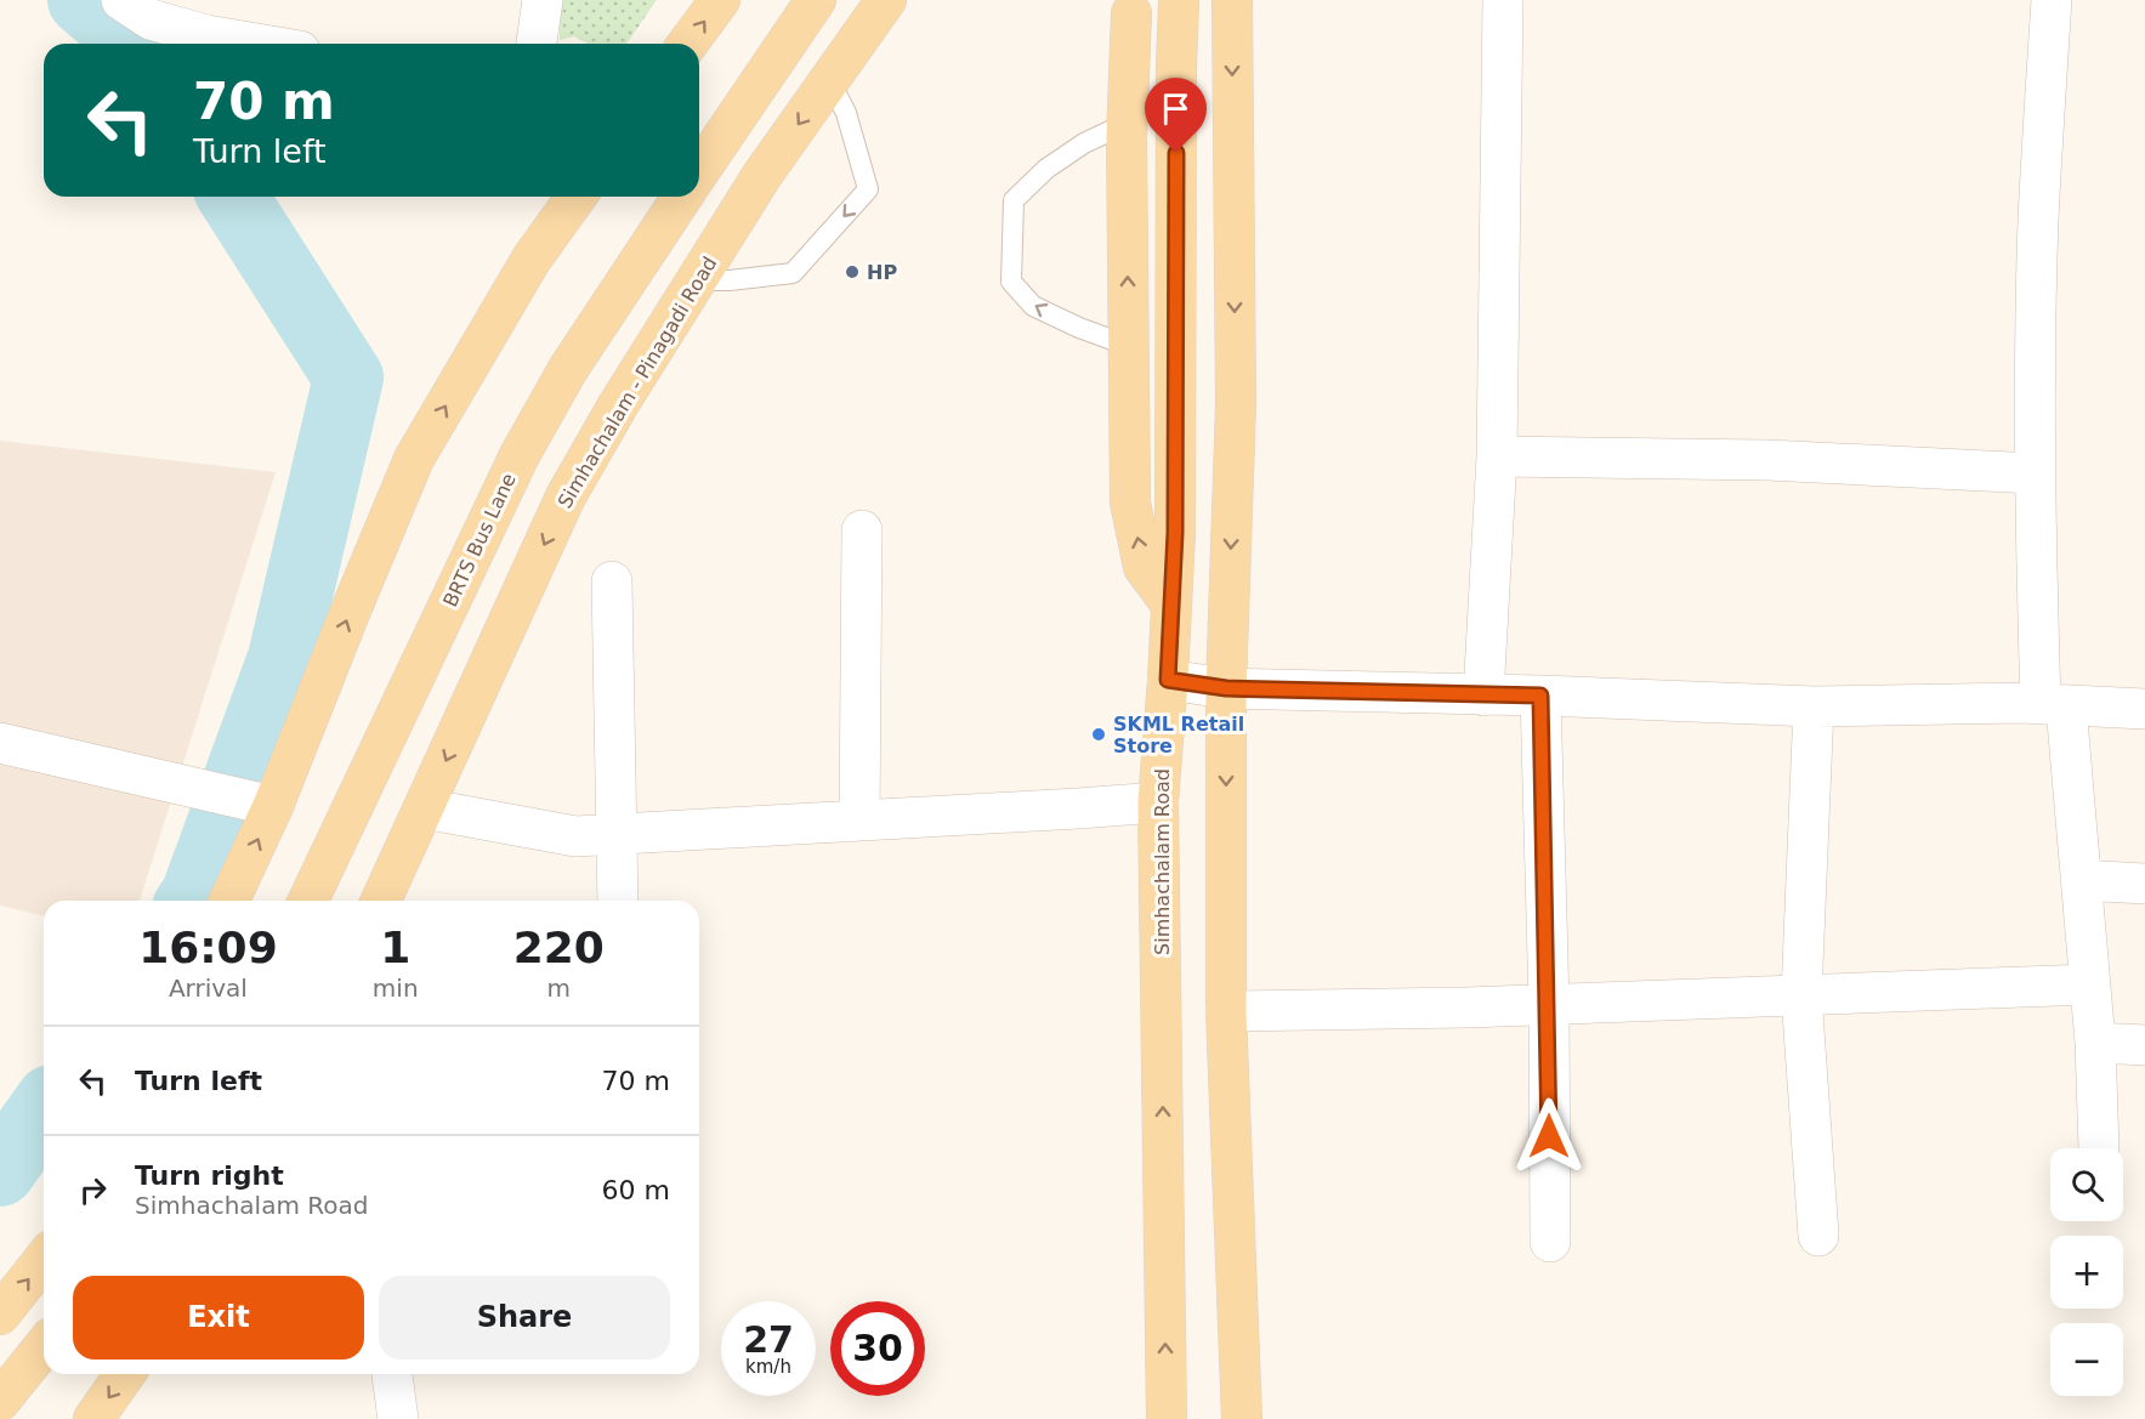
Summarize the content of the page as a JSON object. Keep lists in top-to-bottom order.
{
  "streets": {
    "main road": ["Simhachalam - Pinagadi Road", "BRTS Bus Lane", "Simhachalam Road"]
  },
  "places": ["HP", "SKML Retail Store"],
  "page": {
    "turn": ["70 m", "Turn left"],
    "eta": [
      "16:09",
      "Arrival",
      "1",
      "min",
      "220",
      "m"
    ],
    "list": [
      {
        "name": "Turn left",
        "value": "70 m"
      },
      {
        "name": "Turn right",
        "note": "Simhachalam Road",
        "value": "60 m"
      }
    ],
    "map_buttons": ["+", "−"],
    "buttons": ["Exit", "Share"],
    "speed": "27 km/h",
    "limit": "30"
  }
}
